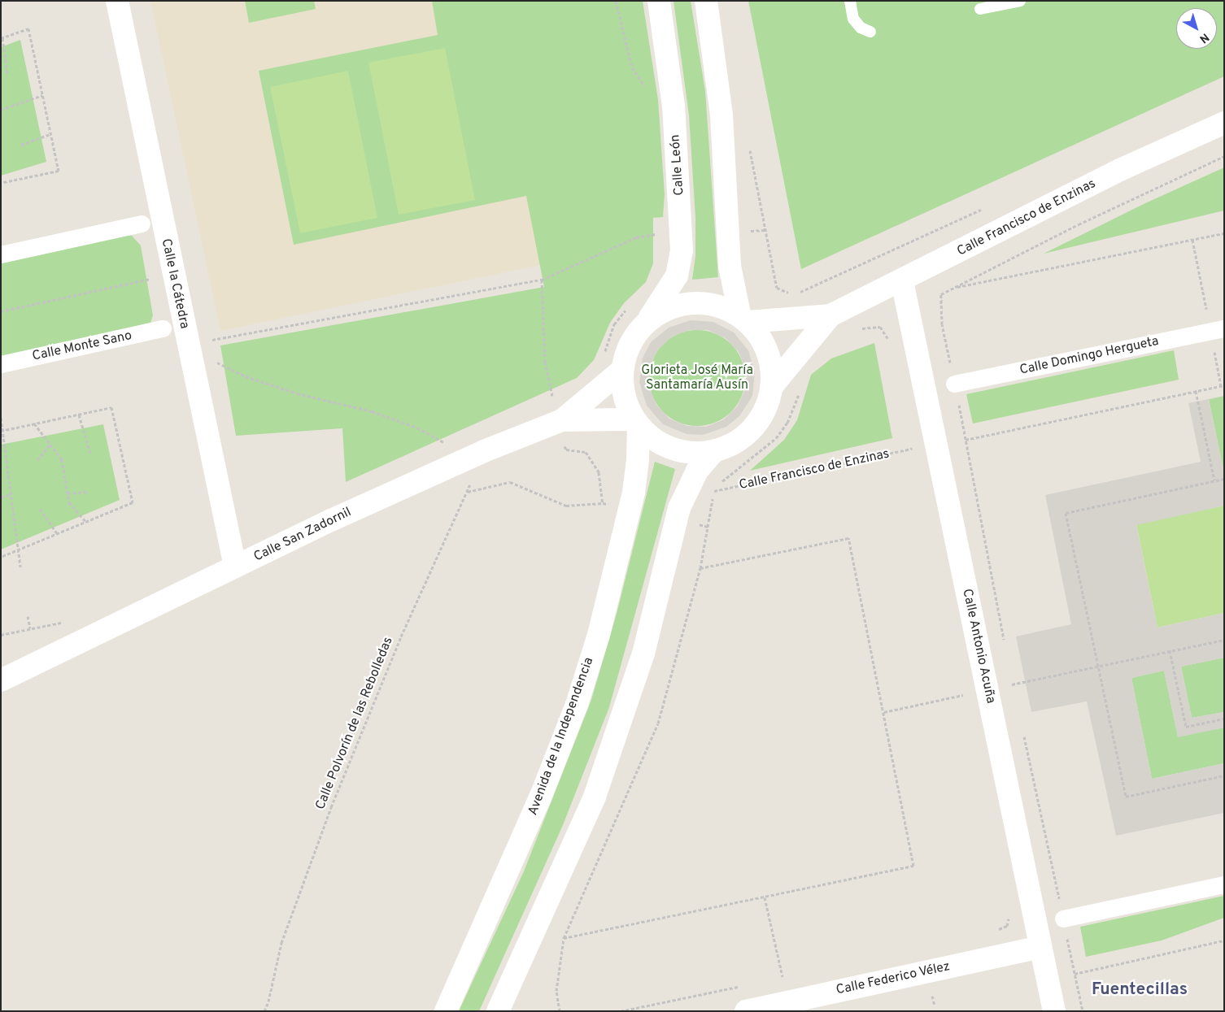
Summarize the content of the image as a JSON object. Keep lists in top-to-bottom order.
{
  "streets": {
    "street": [
      "Calle León",
      "Calle Francisco de Enzinas",
      "Calle la Cátedra",
      "Calle Monte Sano",
      "Calle Domingo Hergueta",
      "Calle San Zadornil",
      "Calle Antonio Acuña",
      "Avenida de la Independencia",
      "Calle Federico Vélez"
    ],
    "path": ["Calle Polvorín de las Rebolledas"]
  },
  "crossings": [
    ["Calle Francisco de Enzinas", "Calle Antonio Acuña"],
    ["Calle la Cátedra", "Calle San Zadornil"],
    ["Calle San Zadornil", "Calle Polvorín de las Rebolledas"],
    ["Calle San Zadornil", "Avenida de la Independencia"],
    ["Calle Antonio Acuña", "Calle Federico Vélez"]
  ],
  "districts": ["Fuentecillas"],
  "parks": ["Glorieta José María Santamaría Ausín"],
  "north": "bottom right"
}
